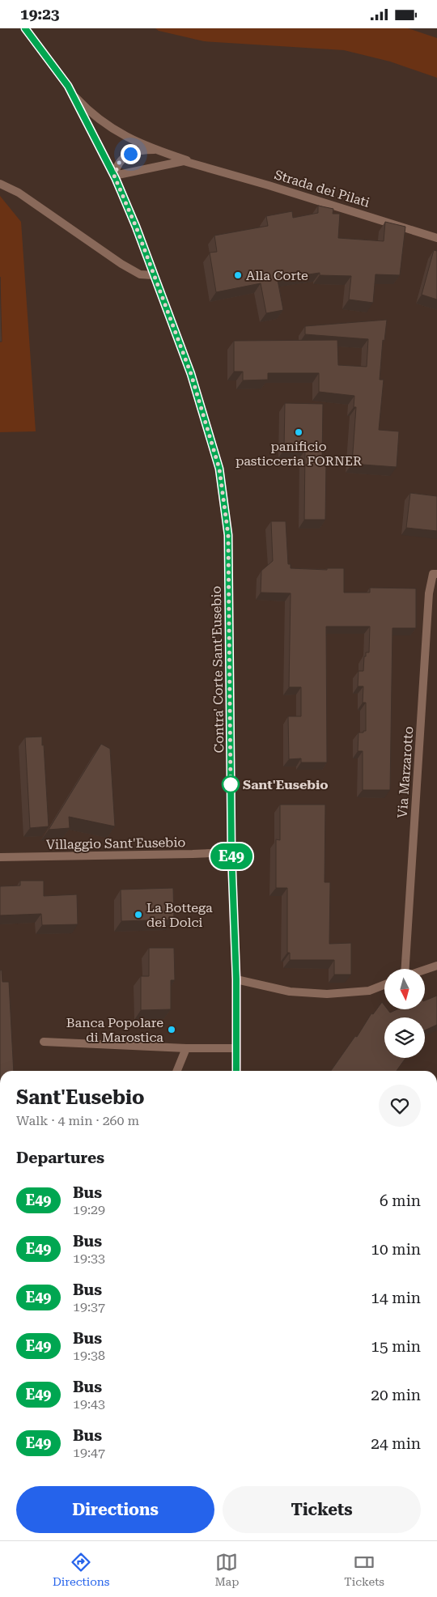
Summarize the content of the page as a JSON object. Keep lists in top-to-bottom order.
{
  "streets": {
    "street": [
      "Strada dei Pilati",
      "Contra' Corte Sant'Eusebio",
      "Via Marzarotto",
      "Villaggio Sant'Eusebio"
    ]
  },
  "crossings": [
    ["Strada dei Pilati", "Contra' Corte Sant'Eusebio"],
    ["Contra' Corte Sant'Eusebio", "Villaggio Sant'Eusebio"]
  ],
  "places": [
    "Alla Corte",
    "panificio pasticceria FORNER",
    "Sant'Eusebio",
    "La Bottega dei Dolci",
    "Banca Popolare di Marostica"
  ],
  "lines": ["bus line E49"],
  "north": "bottom",
  "page": {
    "status": "19:23",
    "on_map": "E49",
    "heading": [
      ["Sant'Eusebio", "Walk · 4 min · 260 m"],
      "Departures"
    ],
    "list": [
      {
        "mark": "E49",
        "name": "Bus",
        "note": "19:29",
        "value": "6 min"
      },
      {
        "mark": "E49",
        "name": "Bus",
        "note": "19:33",
        "value": "10 min"
      },
      {
        "mark": "E49",
        "name": "Bus",
        "note": "19:37",
        "value": "14 min"
      },
      {
        "mark": "E49",
        "name": "Bus",
        "note": "19:38",
        "value": "15 min"
      },
      {
        "mark": "E49",
        "name": "Bus",
        "note": "19:43",
        "value": "20 min"
      },
      {
        "mark": "E49",
        "name": "Bus",
        "note": "19:47",
        "value": "24 min"
      }
    ],
    "buttons": ["Directions", "Tickets"],
    "tabs": ["Directions", "Map", "Tickets"]
  }
}
